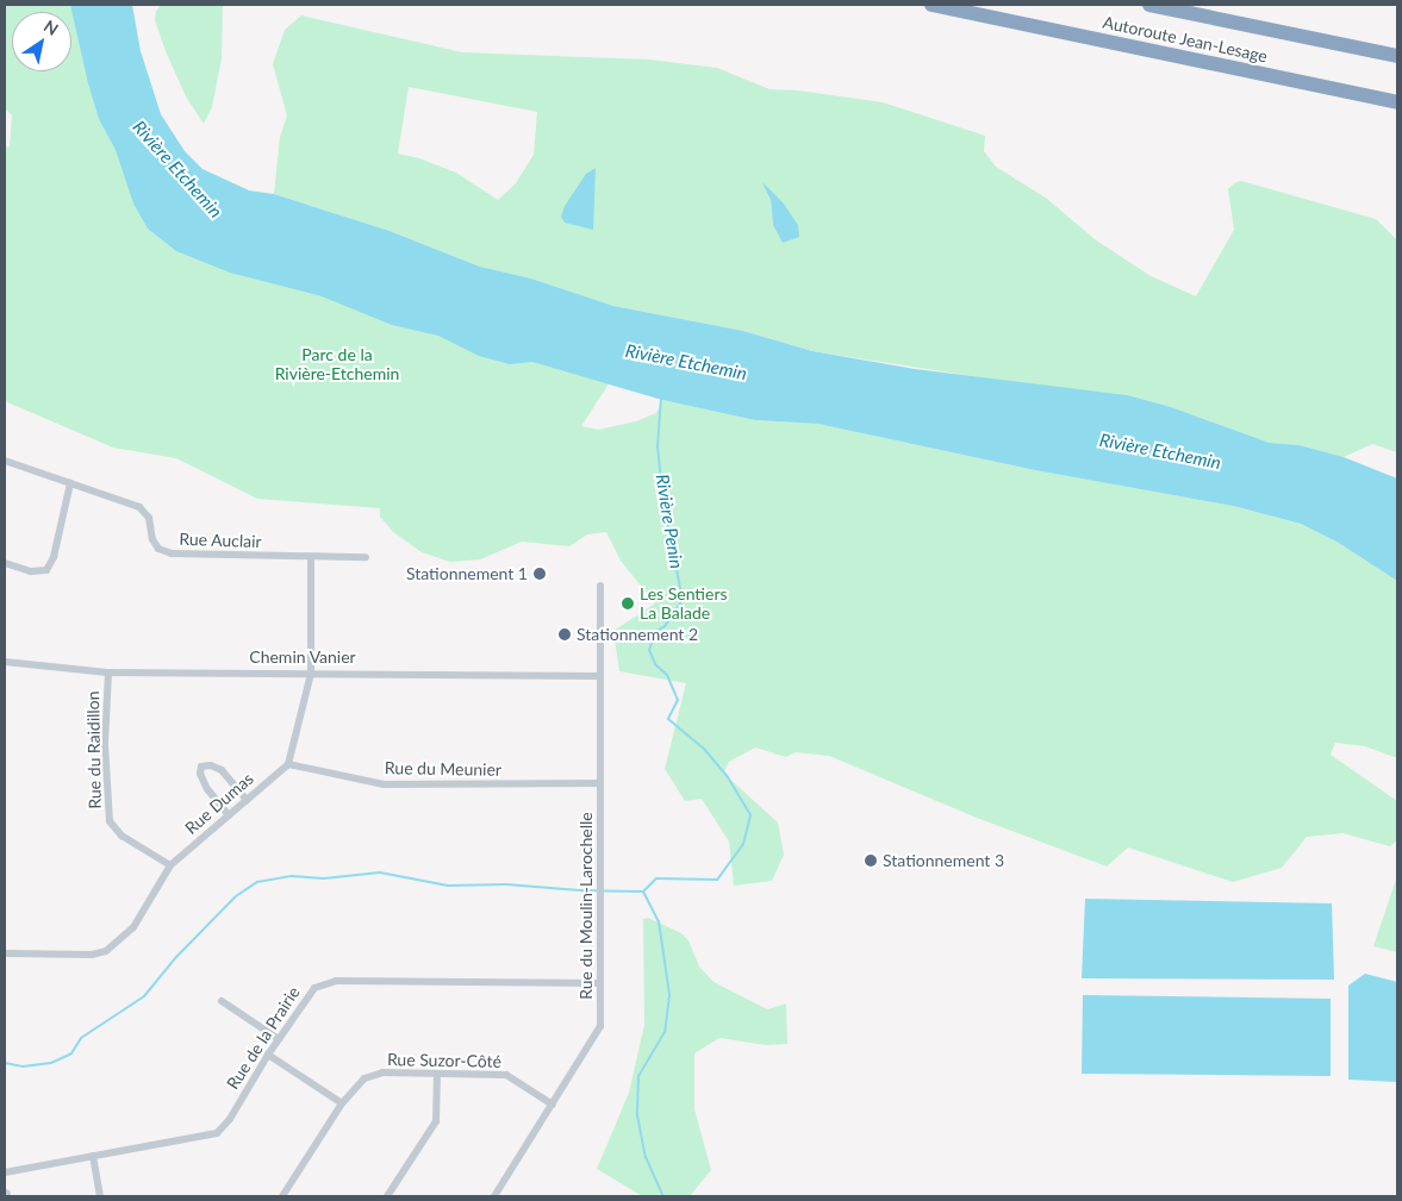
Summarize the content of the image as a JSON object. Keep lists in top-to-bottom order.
{
  "streets": {
    "highway": ["Autoroute Jean-Lesage"],
    "street": [
      "Rue Auclair",
      "Chemin Vanier",
      "Rue du Raidillon",
      "Rue du Meunier",
      "Rue Dumas",
      "Rue du Moulin-Larochelle",
      "Rue de la Prairie",
      "Rue Suzor-Côté"
    ]
  },
  "crossings": [
    ["Chemin Vanier", "Rue du Raidillon"],
    ["Chemin Vanier", "Rue du Moulin-Larochelle"],
    ["Rue du Raidillon", "Rue Dumas"],
    ["Rue du Meunier", "Rue Dumas"],
    ["Rue du Meunier", "Rue du Moulin-Larochelle"],
    ["Rue du Moulin-Larochelle", "Rue de la Prairie"],
    ["Rue du Moulin-Larochelle", "Rue Suzor-Côté"]
  ],
  "water": ["Rivière Etchemin", "Rivière Penin"],
  "parks": ["Parc de la Rivière-Etchemin"],
  "places": [
    "Stationnement 1",
    "Les Sentiers La Balade",
    "Stationnement 2",
    "Stationnement 3"
  ],
  "north": "top right"
}
